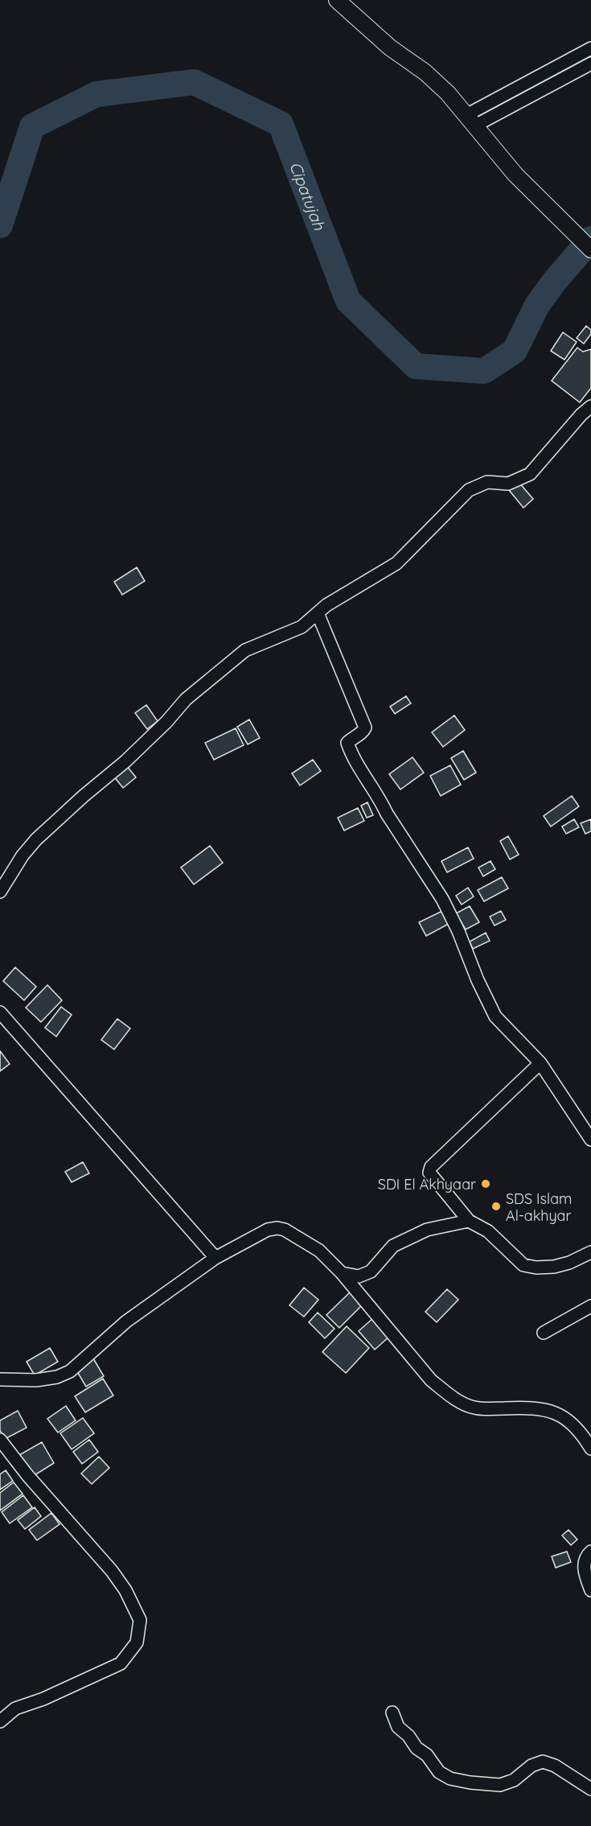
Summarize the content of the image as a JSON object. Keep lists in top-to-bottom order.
{
  "water": ["Cipatujah"],
  "places": ["SDI El Akhyaar", "SDS Islam Al-akhyar"]
}
